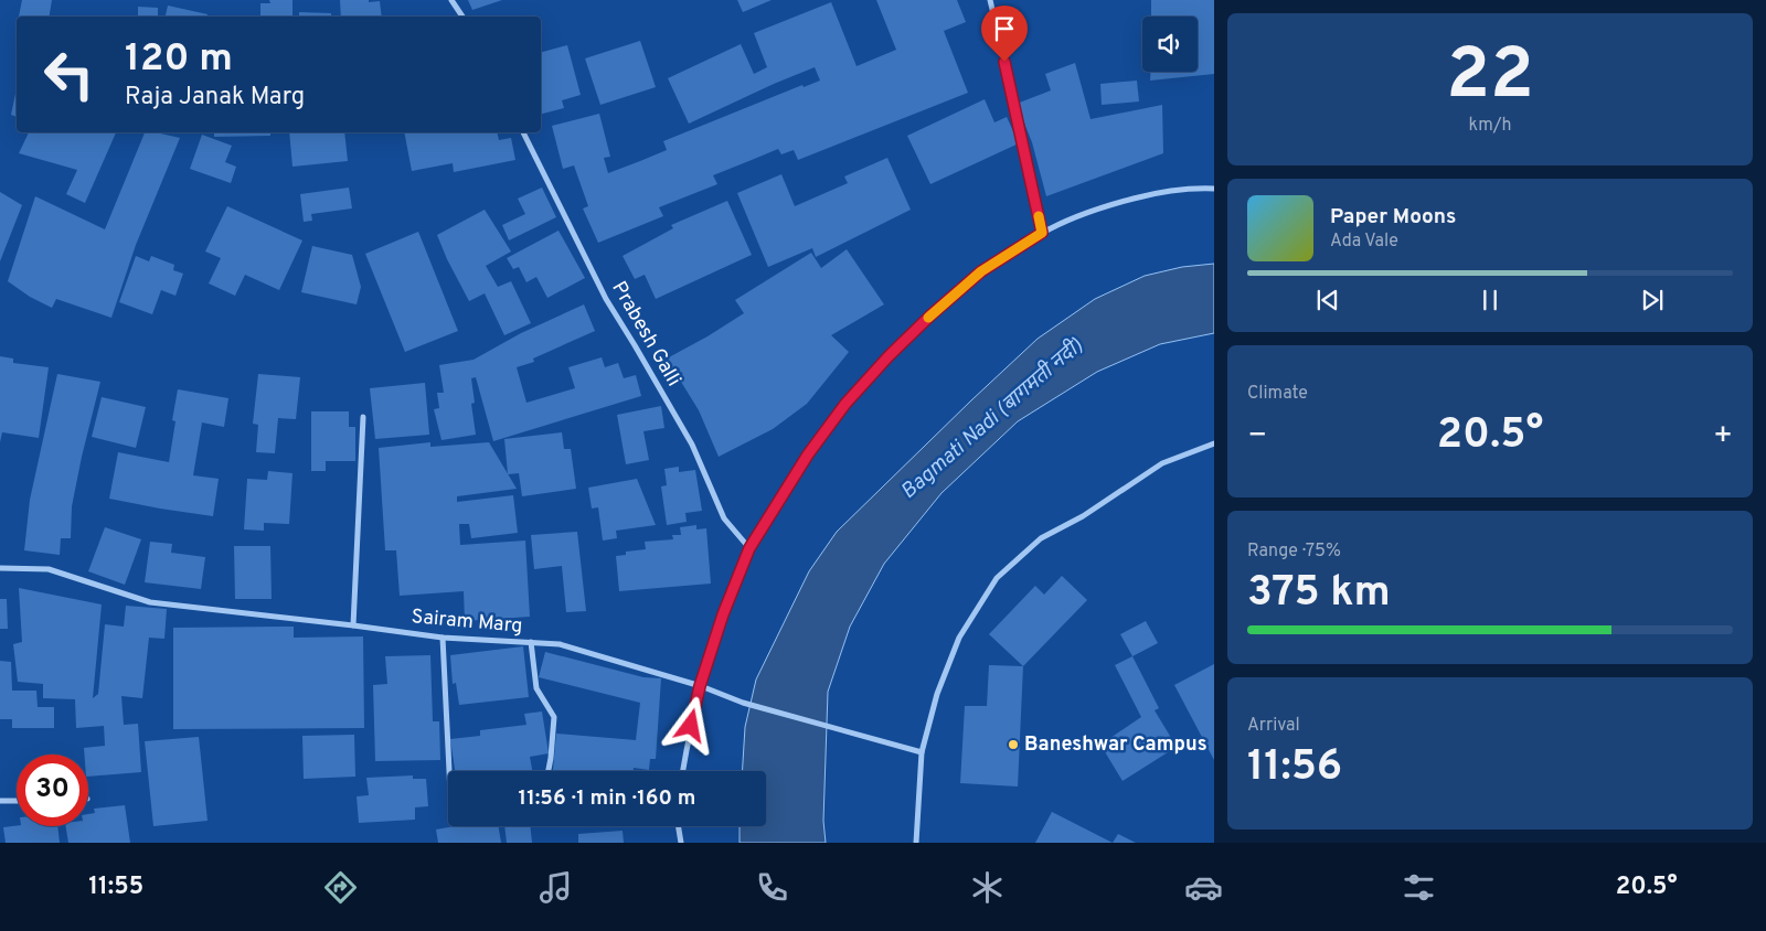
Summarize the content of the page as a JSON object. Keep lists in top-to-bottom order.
{
  "streets": {
    "street": ["Prabesh Galli", "Sairam Marg"]
  },
  "water": ["Bagmati Nadi (बागमती नदी)"],
  "places": ["Baneshwar Campus"],
  "page": {
    "tile": [
      ["22", "km/h"],
      "Climate",
      ["Range · 75%", "375 km"],
      ["Arrival", "11:56"]
    ],
    "turn": ["120 m", "Raja Janak Marg"],
    "song": ["Paper Moons", "Ada Vale"],
    "heat": ["−", "20.5°", "+"],
    "limit": "30",
    "trip": "11:56 · 1 min · 160 m",
    "tabs": ["11:55", "20.5°"]
  }
}
